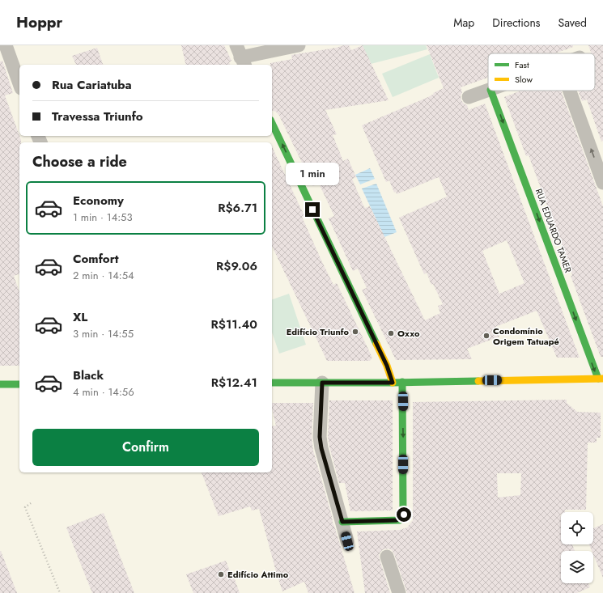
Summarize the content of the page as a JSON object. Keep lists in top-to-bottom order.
{
  "streets": {
    "street": ["RUA EDUARDO TAMER"]
  },
  "one_way": ["RUA EDUARDO TAMER"],
  "places": [
    "Edifício Triunfo",
    "Oxxo",
    "Condomínio Origem Tatuapé",
    "Edifício Attimo"
  ],
  "legend": ["Fast", "Slow"],
  "page": {
    "header": "Hoppr",
    "nav": ["Map", "Directions", "Saved"],
    "banner": ["Rua Cariatuba", "Travessa Triunfo"],
    "heading": "Choose a ride",
    "bubble": "1 min",
    "list": [
      {
        "name": "Economy",
        "note": "1 min · 14:53",
        "value": "R$6.71"
      },
      {
        "name": "Comfort",
        "note": "2 min · 14:54",
        "value": "R$9.06"
      },
      {
        "name": "XL",
        "note": "3 min · 14:55",
        "value": "R$11.40"
      },
      {
        "name": "Black",
        "note": "4 min · 14:56",
        "value": "R$12.41"
      }
    ],
    "buttons": "Confirm"
  }
}
